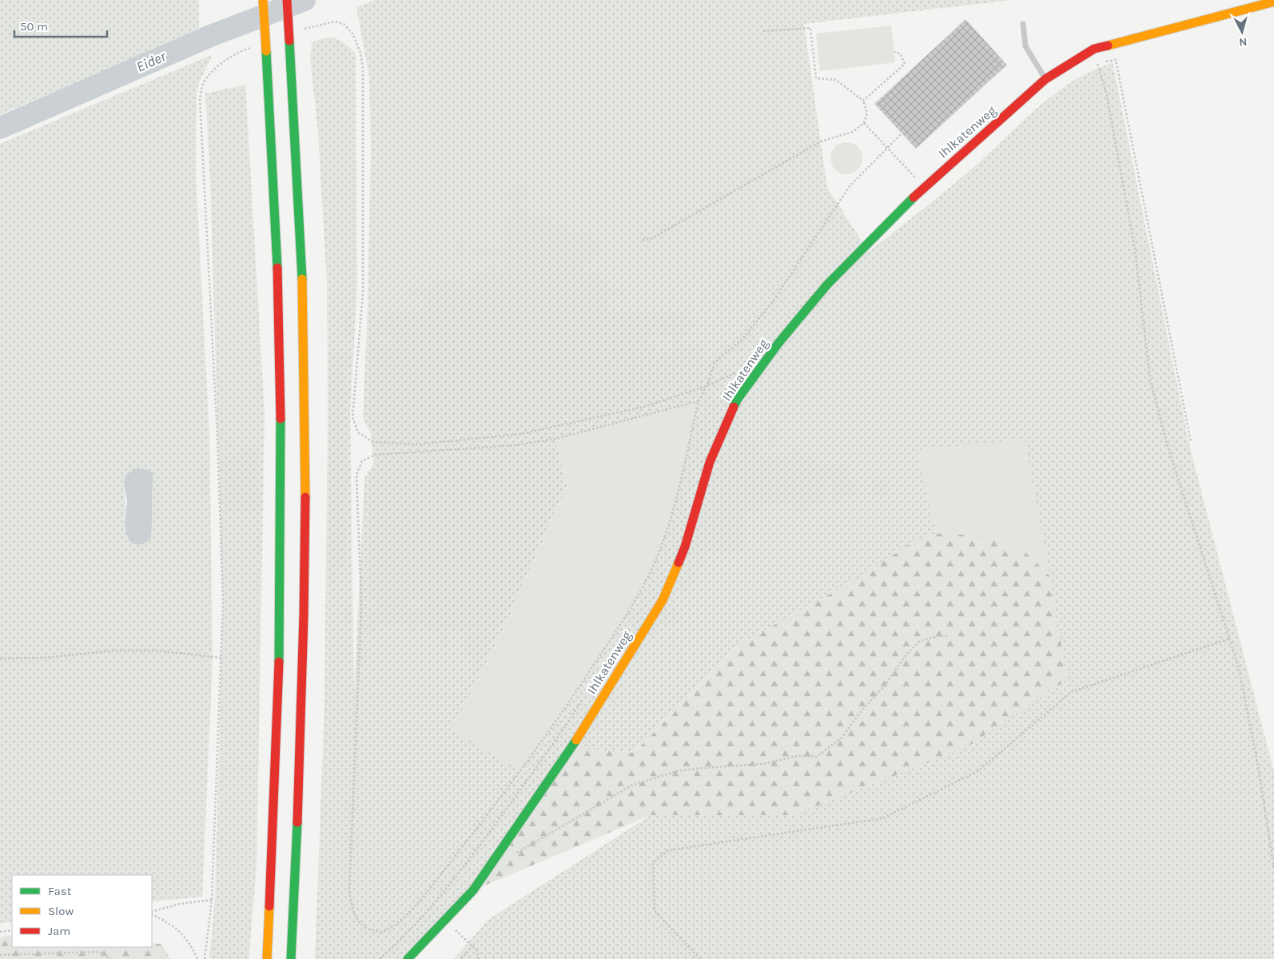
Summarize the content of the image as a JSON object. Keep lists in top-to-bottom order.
{
  "streets": {
    "main road": ["Ihlkatenweg"]
  },
  "water": ["Eider"],
  "legend": ["Fast", "Slow", "Jam"],
  "scale_bar": "50 m",
  "north": "bottom"
}
